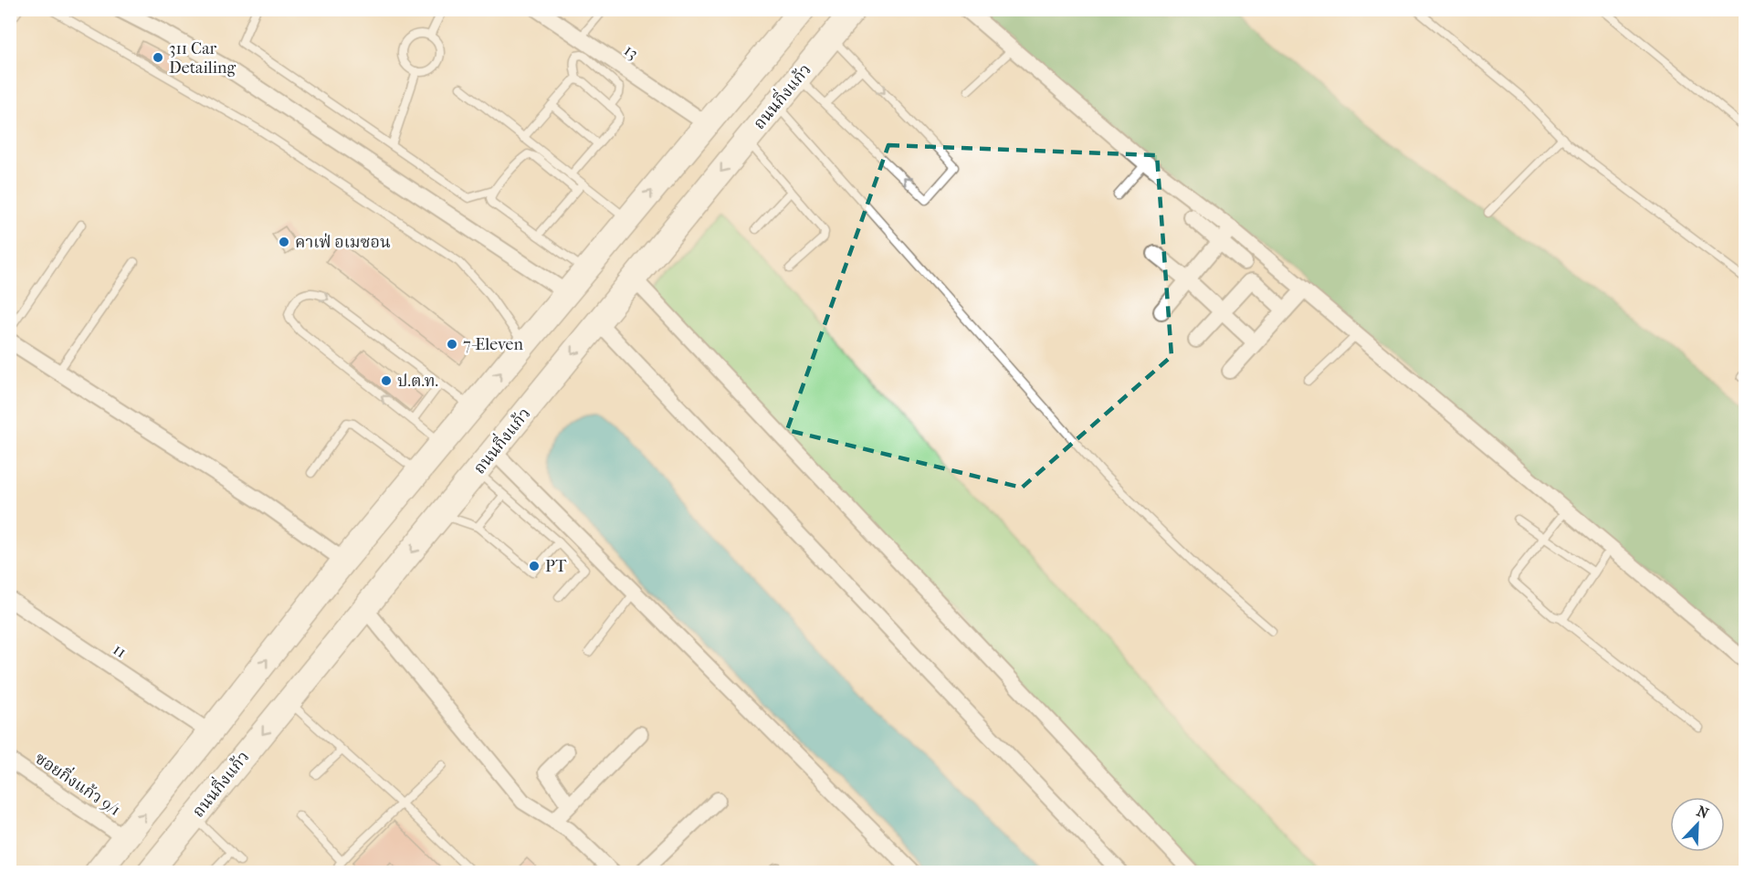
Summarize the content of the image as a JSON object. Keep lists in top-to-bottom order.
{
  "streets": {
    "main road": ["ถนนกิ่งแก้ว"],
    "street": ["13", "11", "ซอยกิ่งแก้ว 9/1"]
  },
  "places": [
    "311 Car Detailing",
    "คาเฟ่ อเมซอน",
    "7-Eleven",
    "ป.ต.ท.",
    "PT"
  ],
  "north": "top right"
}
